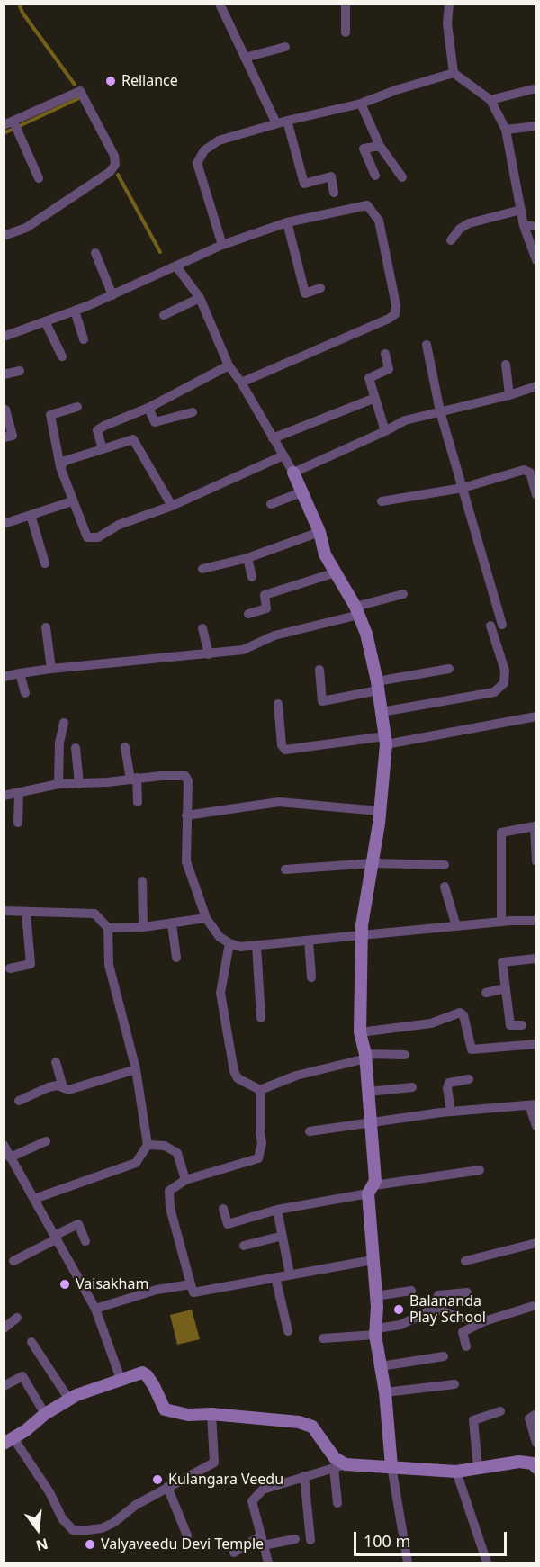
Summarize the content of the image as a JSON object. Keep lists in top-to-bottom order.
{
  "places": [
    "Reliance",
    "Vaisakham",
    "Balananda Play School",
    "Kulangara Veedu",
    "Valyaveedu Devi Temple"
  ],
  "scale_bar": "100 m",
  "north": "bottom"
}
